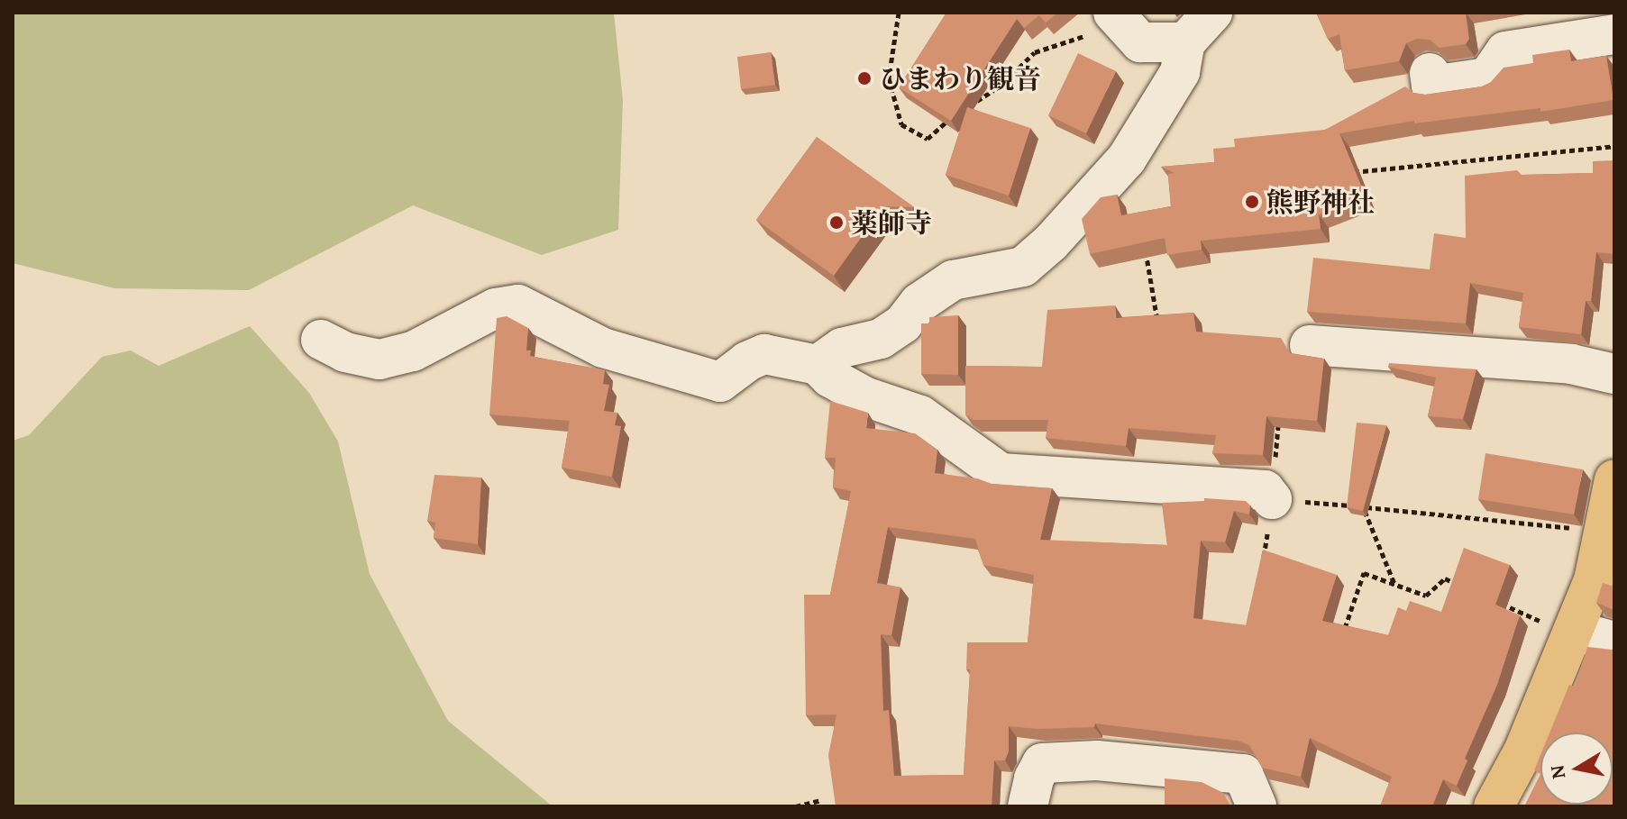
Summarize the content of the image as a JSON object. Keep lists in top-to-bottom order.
{
  "places": ["ひまわり観音", "熊野神社", "薬師寺"],
  "north": "left"
}
